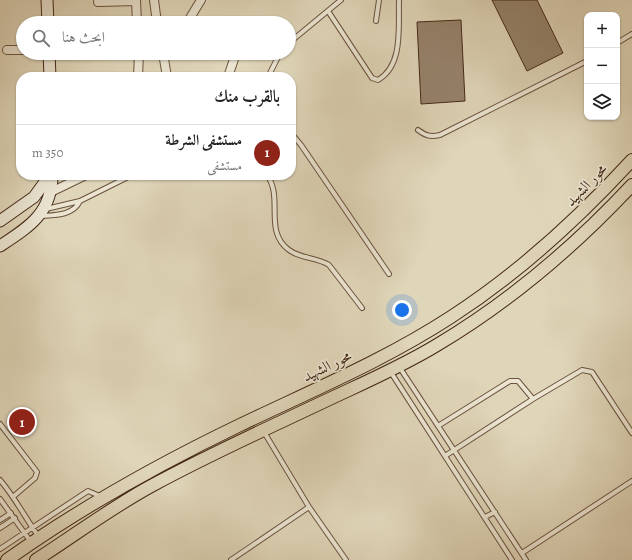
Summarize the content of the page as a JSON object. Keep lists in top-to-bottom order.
{
  "streets": {
    "main road": ["محور الشهيد"]
  },
  "page": {
    "map_buttons": ["+", "−"],
    "search": "ابحث هنا",
    "heading": "بالقرب منك",
    "list": [
      {
        "mark": "1",
        "name": "مستشفى الشرطة",
        "note": "مستشفى",
        "value": "350 m"
      }
    ],
    "pins": "1"
  }
}
